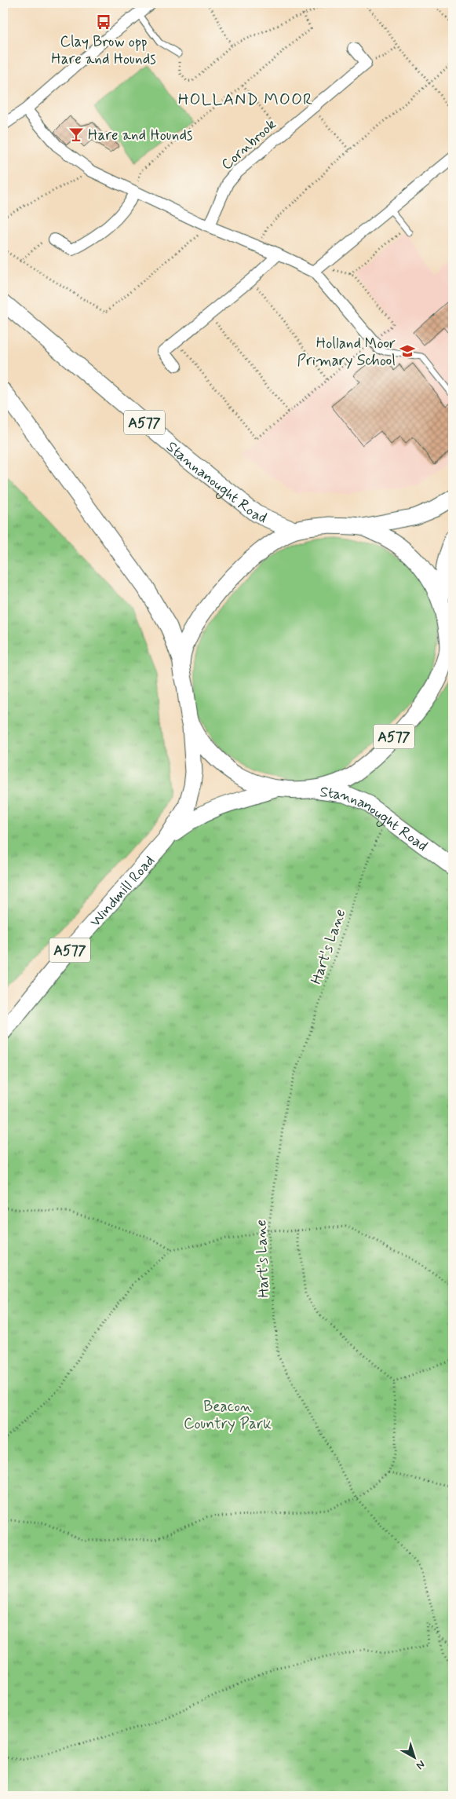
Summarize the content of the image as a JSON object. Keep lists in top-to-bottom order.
{
  "streets": {
    "main road": ["A577", "Stannanought Road", "Windmill Road"],
    "street": ["Cornbrook"],
    "path": ["Hart's Lane"]
  },
  "crossings": [
    ["A577", "Stannanought Road"],
    ["A577", "Windmill Road"],
    ["Stannanought Road", "Hart's Lane"]
  ],
  "districts": ["HOLLAND MOOR"],
  "parks": ["Beacon Country Park"],
  "places": {
    "bus stop": ["Clay Brow opp Hare and Hounds"],
    "bar": ["Hare and Hounds"],
    "school or university": ["Holland Moor Primary School"]
  },
  "north": "bottom right"
}
